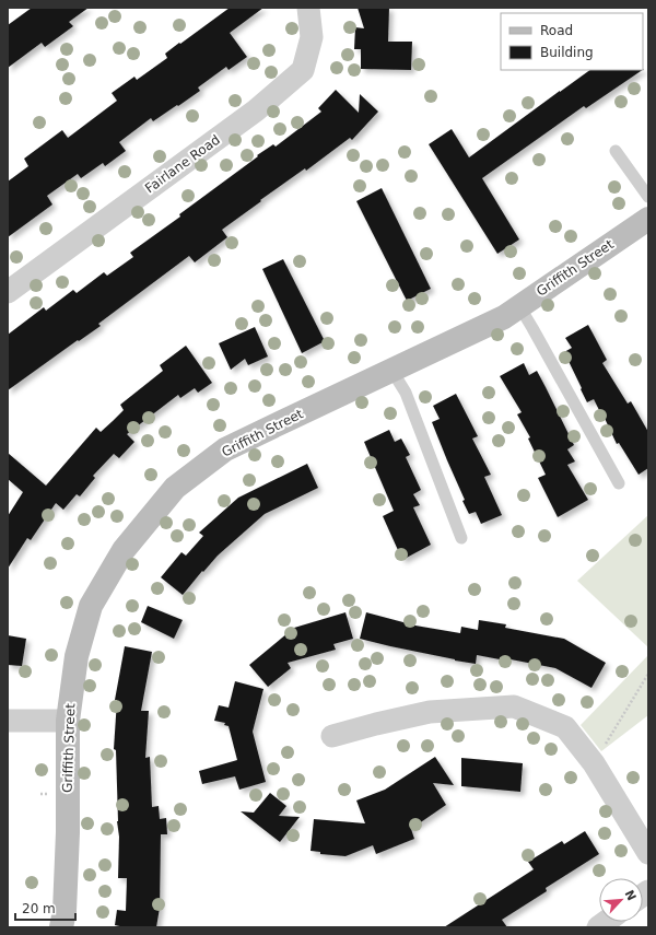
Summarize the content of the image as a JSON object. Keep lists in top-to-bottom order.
{
  "streets": {
    "street": ["Fairlane Road", "Griffith Street"]
  },
  "legend": ["Road", "Building"],
  "scale_bar": "20 m",
  "north": "top right"
}
